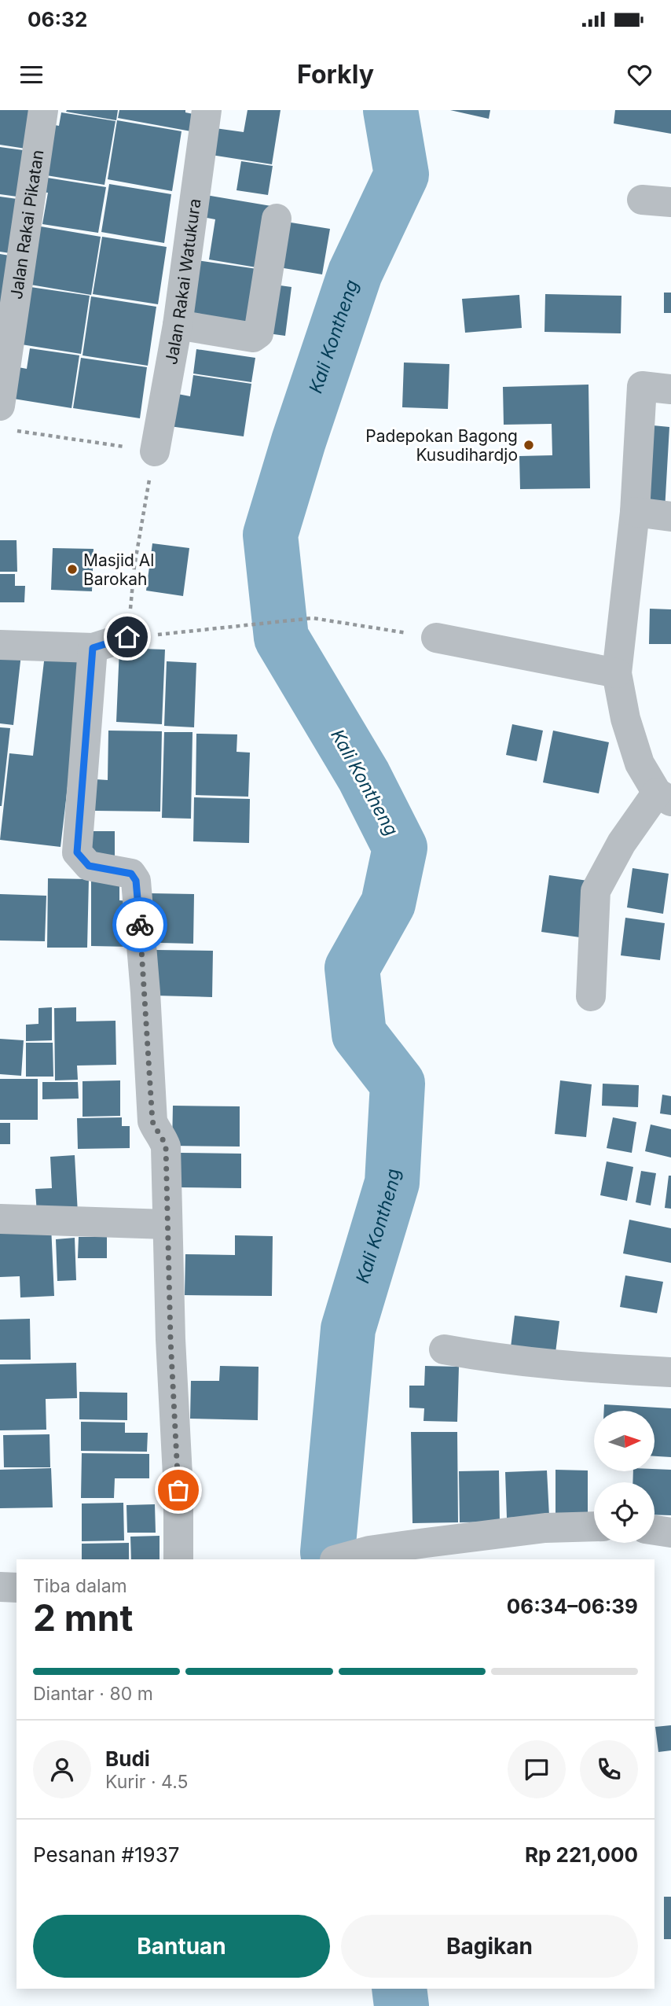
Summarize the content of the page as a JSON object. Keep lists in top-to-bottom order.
{
  "streets": {
    "street": ["Jalan Rakai Pikatan", "Jalan Rakai Watukura"]
  },
  "water": ["Kali Kontheng"],
  "places": ["Padepokan Bagong Kusudihardjo", "Masjid Al Barokah"],
  "north": "right",
  "page": {
    "status": "06:32",
    "header": "Forkly",
    "heading": ["2 mnt", "Tiba dalam", "06:34–06:39"],
    "panel": [
      "Budi",
      "Kurir · 4.5",
      "Pesanan #1937",
      "Rp 221,000"
    ],
    "bar": "Diantar · 80 m",
    "buttons": ["Bantuan", "Bagikan"]
  }
}
